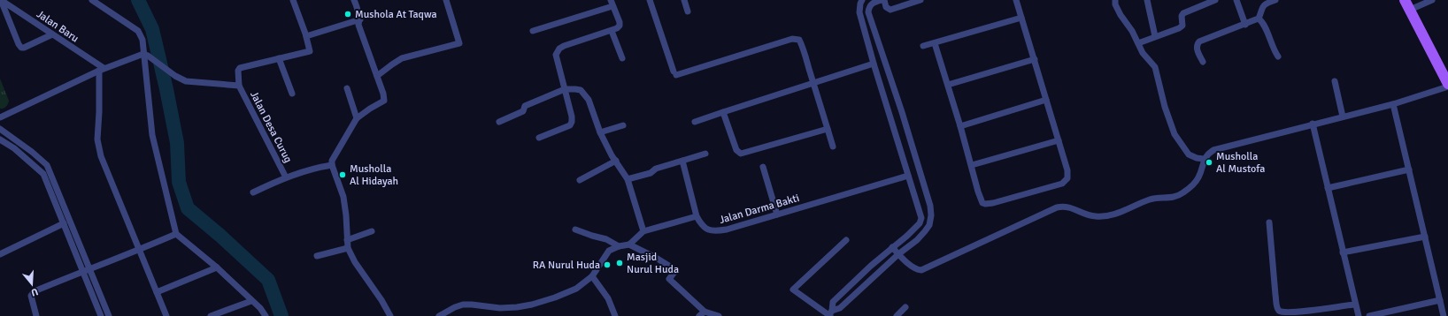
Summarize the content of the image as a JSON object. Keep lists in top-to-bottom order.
{
  "streets": {
    "street": ["Jalan Baru", "Jalan Desa Curug", "Jalan Darma Bakti"]
  },
  "places": [
    "Mushola At Taqwa",
    "Musholla Al Mustofa",
    "Musholla Al Hidayah",
    "Masjid Nurul Huda",
    "RA Nurul Huda"
  ],
  "north": "bottom"
}
